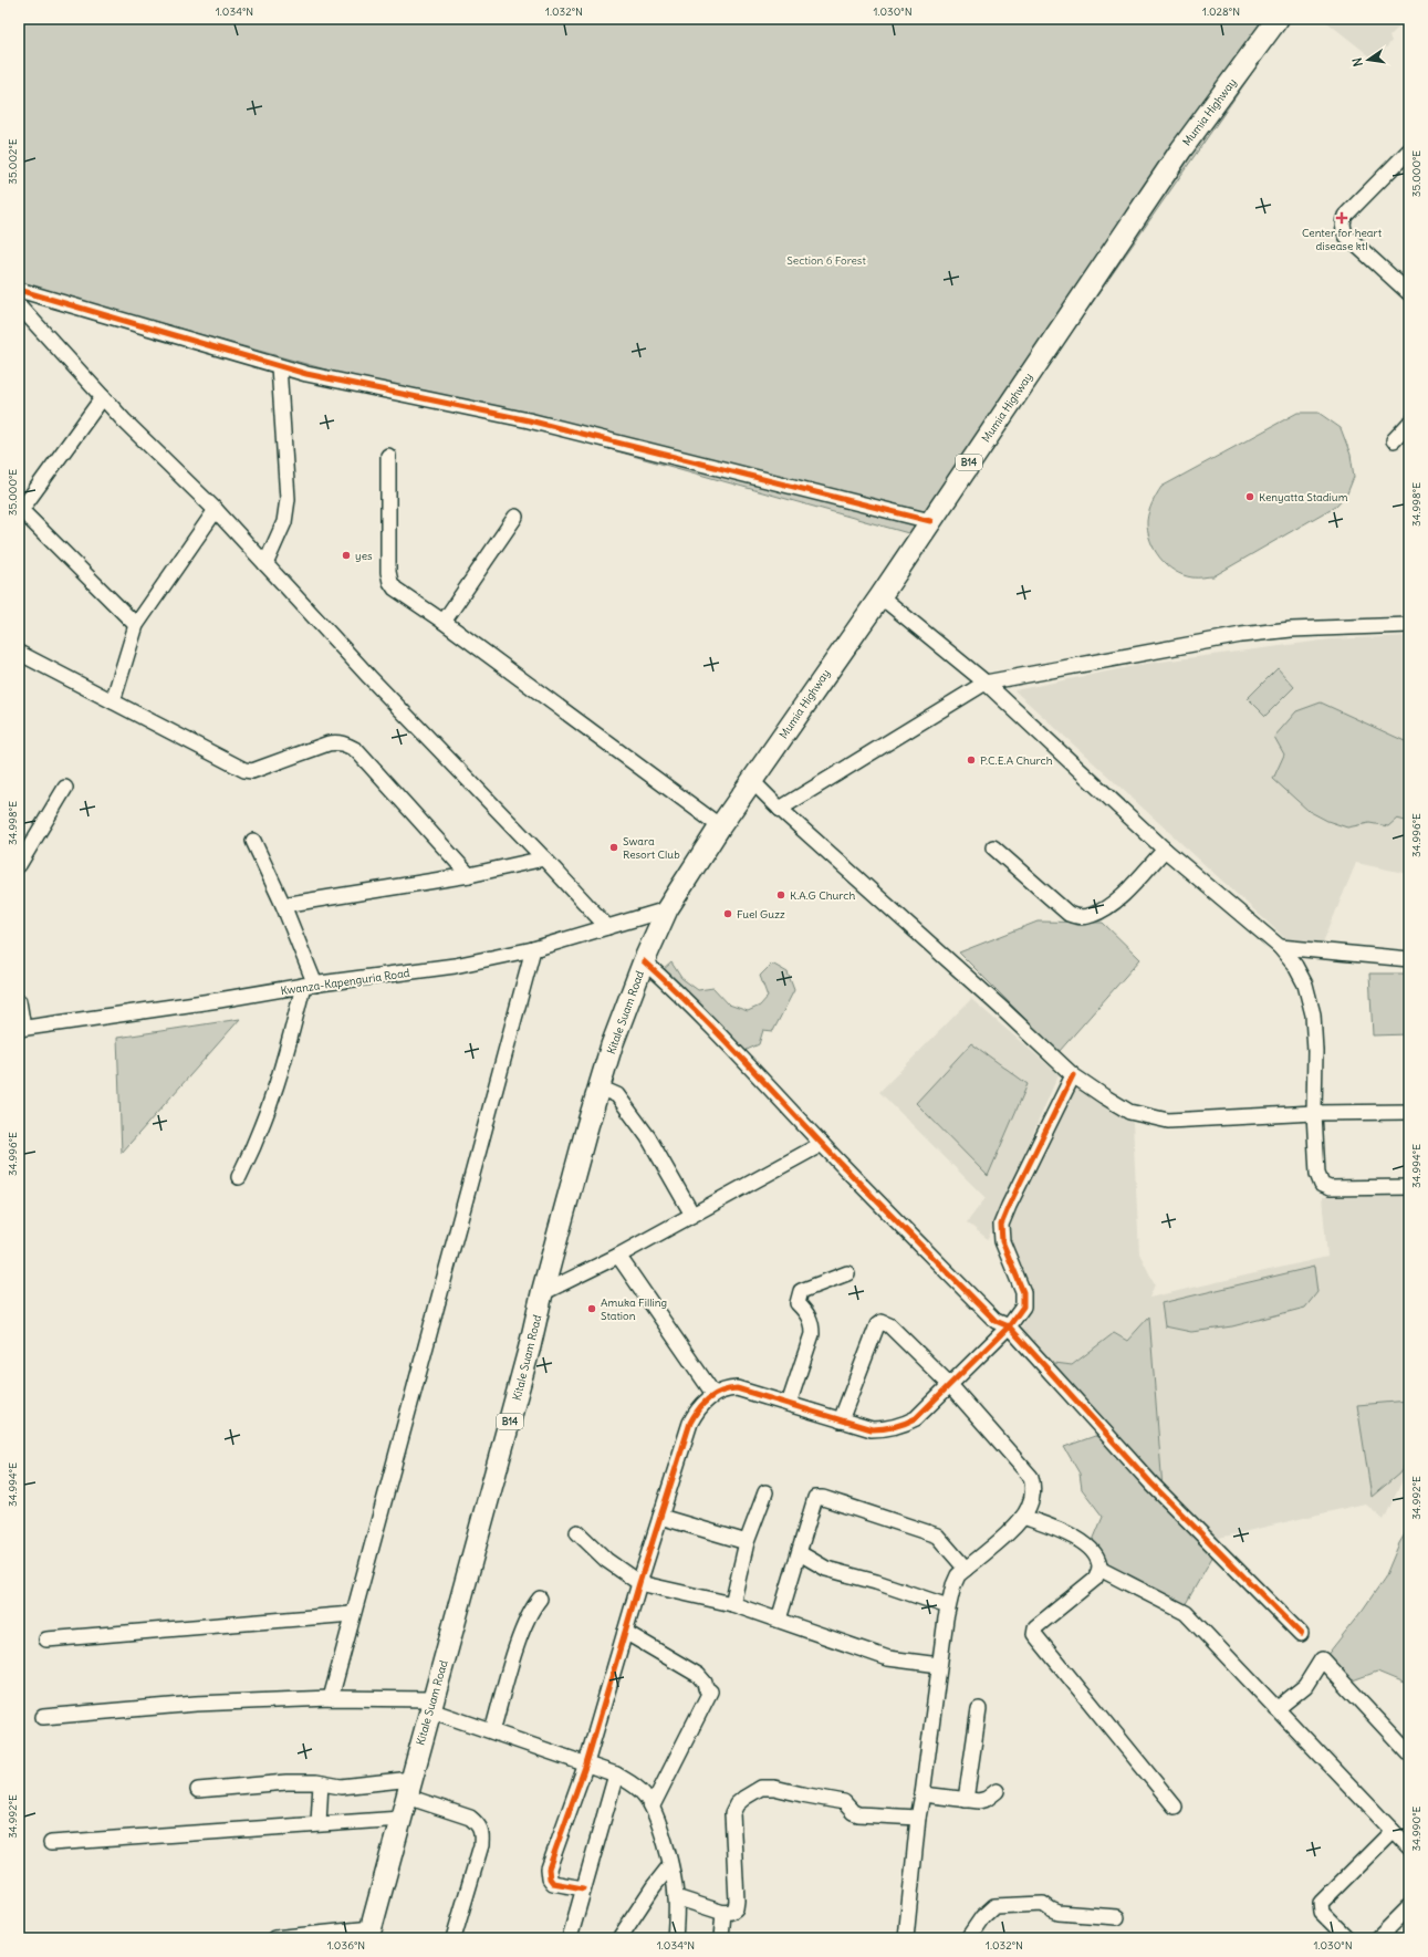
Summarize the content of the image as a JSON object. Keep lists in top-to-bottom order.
{
  "streets": {
    "highway": ["Mumia Highway", "B14", "Kitale Suam Road"],
    "street": ["Kwanza-Kapenguria Road"]
  },
  "crossings": [
    ["Mumia Highway", "Kwanza-Kapenguria Road"],
    ["Mumia Highway", "Kitale Suam Road"],
    ["Kwanza-Kapenguria Road", "Kitale Suam Road"]
  ],
  "parks": ["Section 6 Forest"],
  "places": {
    "health": ["Center for heart disease ktl"],
    "other": [
      "Kenyatta Stadium",
      "yes",
      "P.C.E.A Church",
      "Swara Resort Club",
      "K.A.G Church",
      "Fuel Guzz",
      "Amuka Filling Station"
    ]
  },
  "north": "left",
  "coordinates": [
    "1.034°N",
    "1.032°N",
    "1.030°N",
    "1.028°N",
    "35.002°E",
    "35.000°E",
    "34.998°E",
    "34.996°E",
    "34.994°E",
    "34.992°E",
    "34.990°E",
    "1.036°N"
  ]
}
